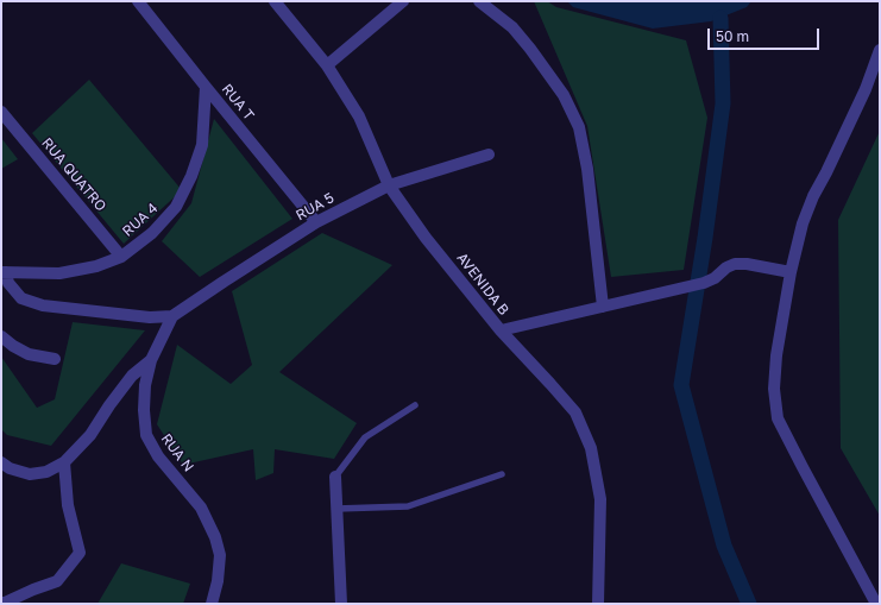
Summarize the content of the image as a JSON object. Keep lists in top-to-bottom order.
{
  "streets": {
    "street": [
      "RUA T",
      "RUA QUATRO",
      "RUA 5",
      "RUA 4",
      "AVENIDA B",
      "RUA N"
    ]
  },
  "crossings": [
    ["RUA T", "RUA 5"],
    ["RUA T", "RUA 4"],
    ["RUA QUATRO", "RUA 4"],
    ["RUA 5", "AVENIDA B"],
    ["RUA 5", "RUA N"]
  ],
  "scale_bar": "50 m"
}
